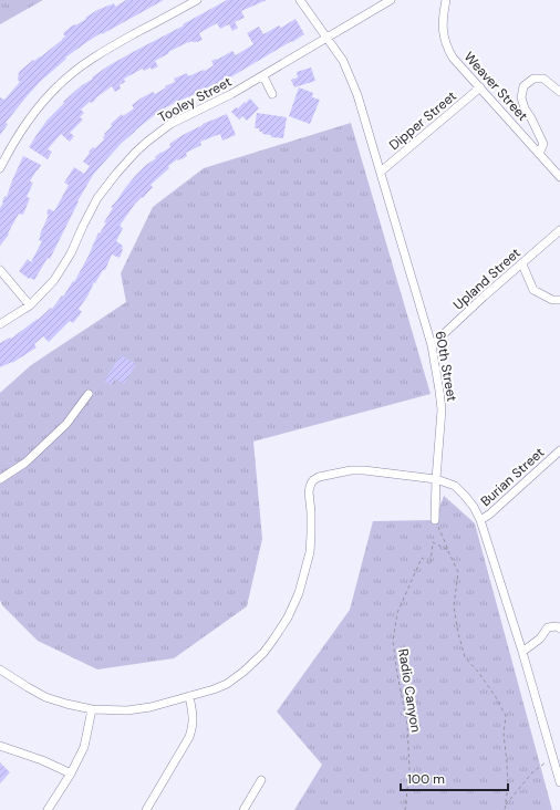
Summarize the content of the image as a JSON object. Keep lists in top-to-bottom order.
{
  "streets": {
    "street": [
      "Weaver Street",
      "Tooley Street",
      "Dipper Street",
      "Upland Street",
      "60th Street",
      "Burian Street"
    ],
    "path": ["Radio Canyon"]
  },
  "crossings": [
    ["Weaver Street", "Dipper Street"],
    ["Tooley Street", "60th Street"],
    ["Dipper Street", "60th Street"],
    ["Upland Street", "60th Street"]
  ],
  "scale_bar": "100 m"
}
